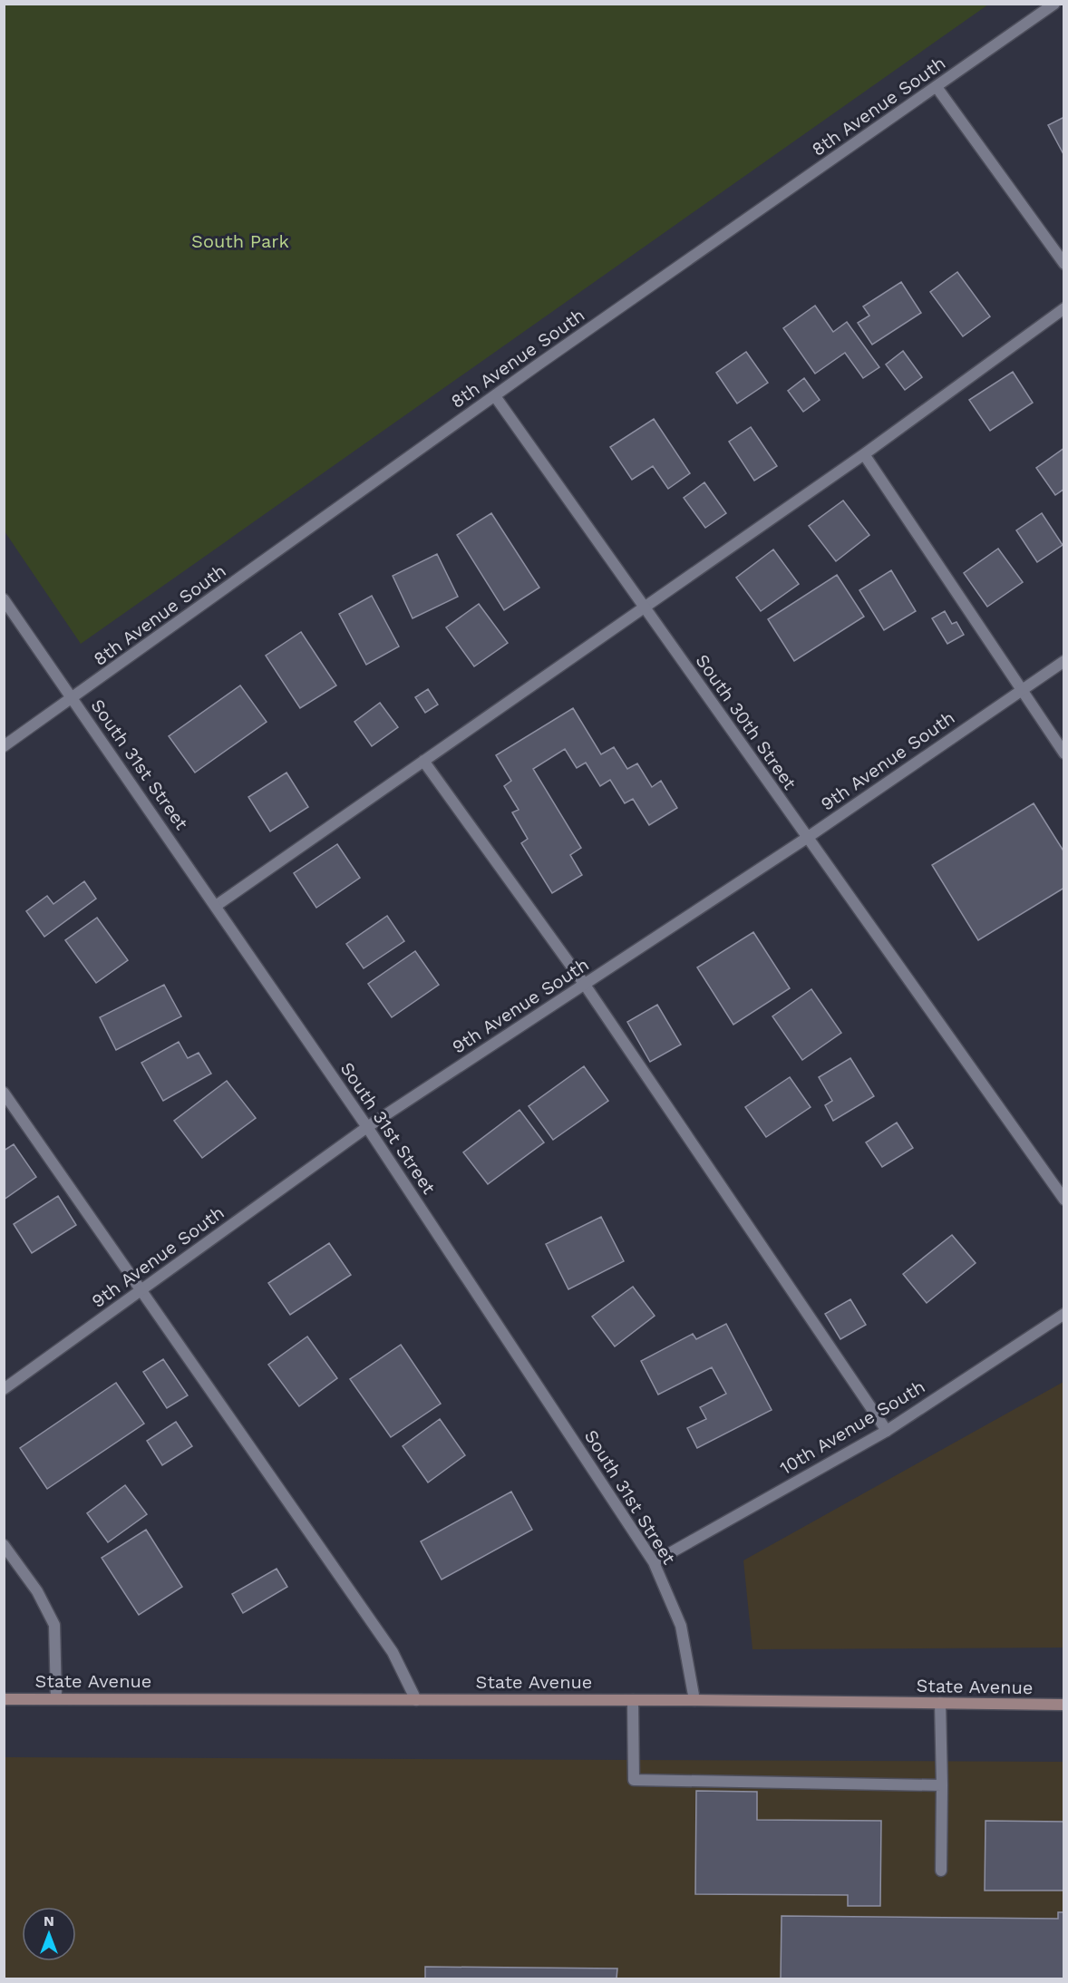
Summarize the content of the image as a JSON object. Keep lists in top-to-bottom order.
{
  "streets": {
    "main road": ["State Avenue"],
    "street": [
      "8th Avenue South",
      "South 30th Street",
      "9th Avenue South",
      "South 31st Street",
      "10th Avenue South"
    ]
  },
  "crossings": [
    ["8th Avenue South", "South 30th Street"],
    ["8th Avenue South", "South 31st Street"],
    ["South 30th Street", "9th Avenue South"],
    ["9th Avenue South", "South 31st Street"],
    ["South 31st Street", "10th Avenue South"],
    ["South 31st Street", "State Avenue"]
  ],
  "parks": ["South Park"],
  "north": "top"
}
